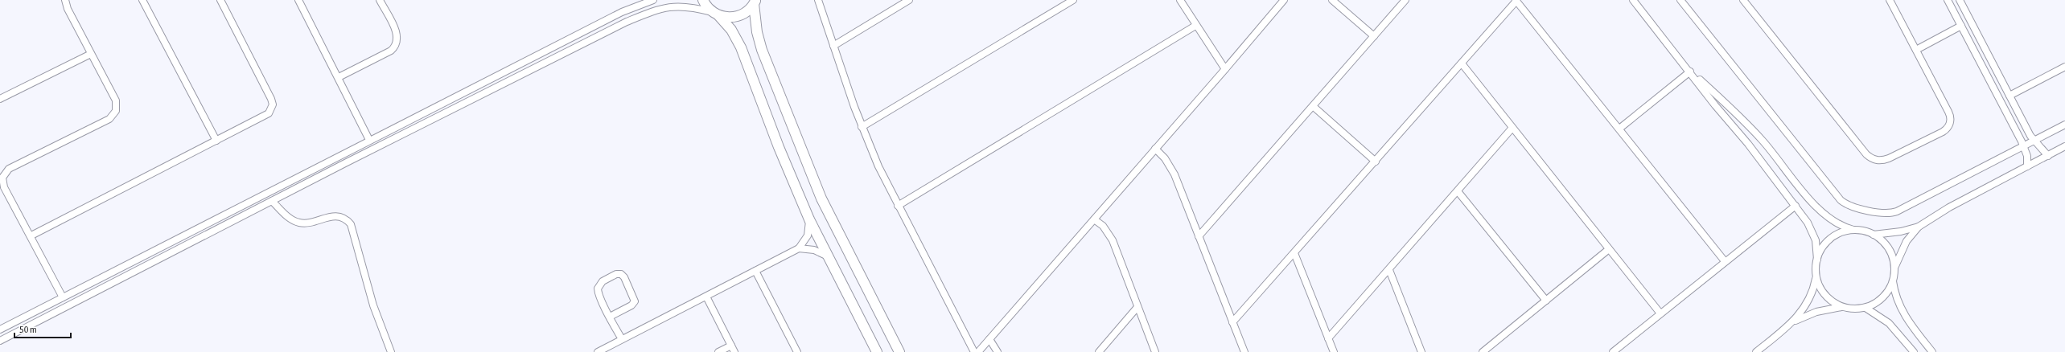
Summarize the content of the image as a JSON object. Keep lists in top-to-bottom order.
{
  "scale_bar": "50 m"
}
